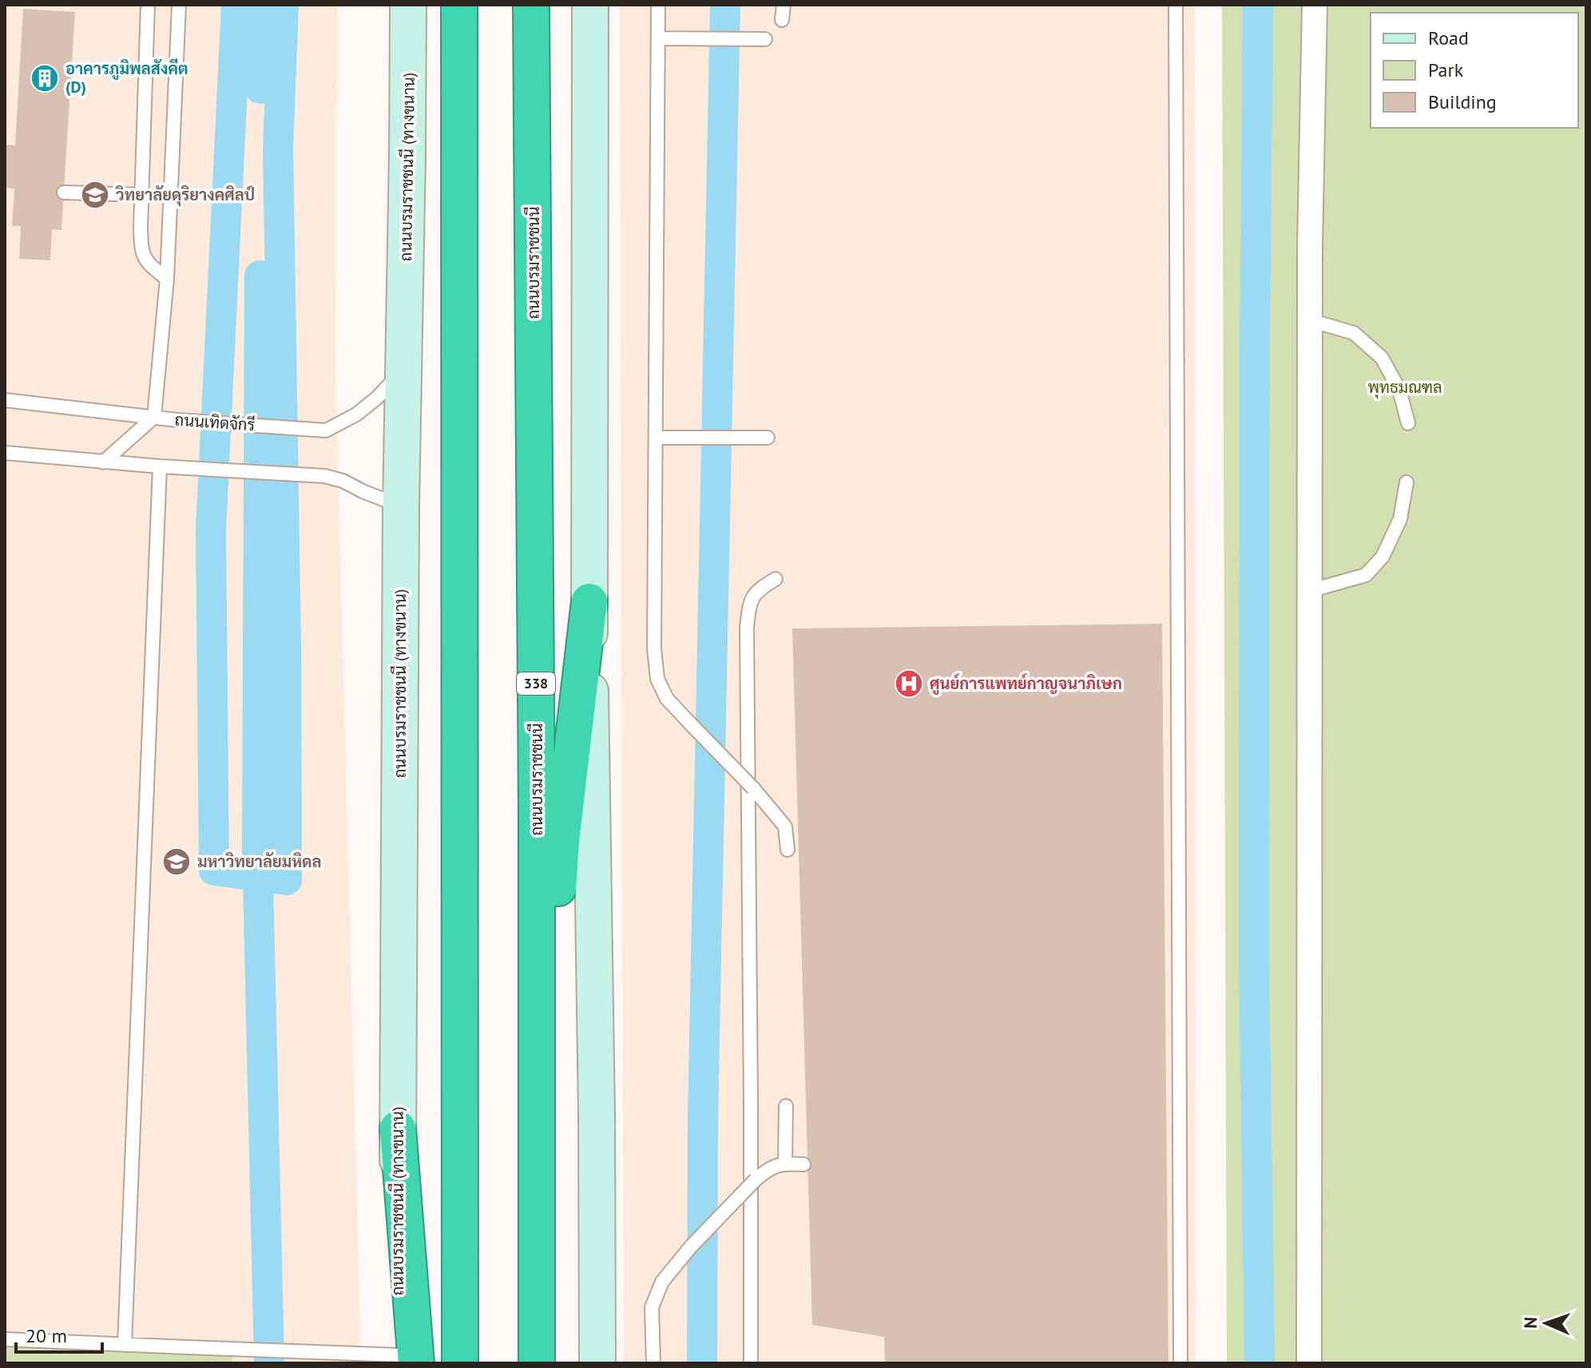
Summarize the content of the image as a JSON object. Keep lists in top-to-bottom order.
{
  "streets": {
    "highway": ["ถนนบรมราชชนนี", "338"],
    "main road": ["ถนนบรมราชชนนี (ทางขนาน)"],
    "lane": ["ถนนเทิดจักรี"]
  },
  "crossings": [
    ["ถนนบรมราชชนนี (ทางขนาน)", "ถนนเทิดจักรี"]
  ],
  "parks": ["พุทธมณฑล"],
  "places": {
    "building": ["อาคารภูมิพลสังคีต (D)"],
    "school or university": ["วิทยาลัยดุริยางคศิลป์", "มหาวิทยาลัยมหิดล"],
    "hospital": ["ศูนย์การแพทย์กาญจนาภิเษก"]
  },
  "legend": ["Road", "Park", "Building"],
  "scale_bar": "20 m",
  "north": "left"
}
